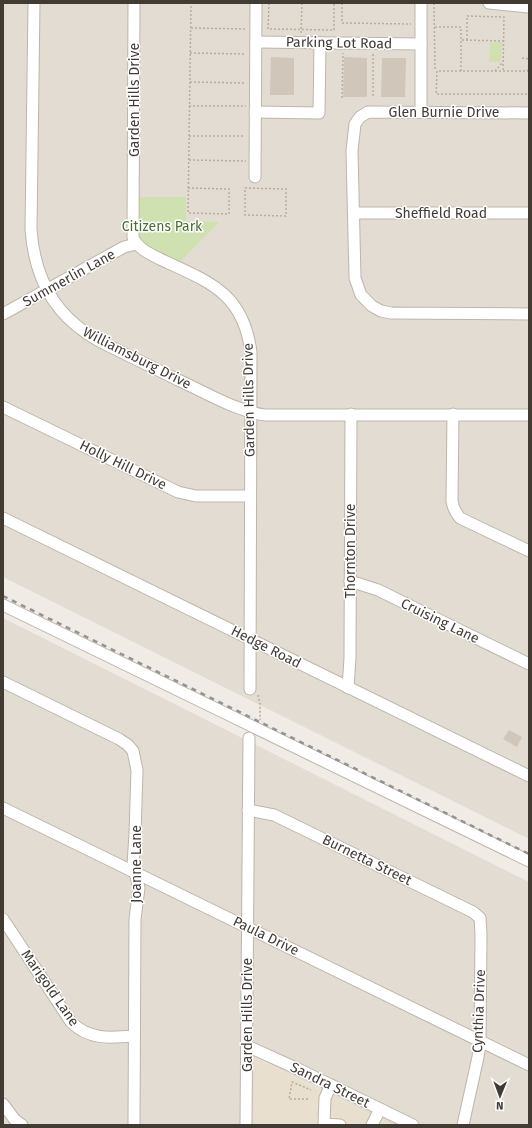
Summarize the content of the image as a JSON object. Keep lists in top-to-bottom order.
{
  "streets": {
    "street": [
      "Parking Lot Road",
      "Garden Hills Drive",
      "Glen Burnie Drive",
      "Sheffield Road",
      "Summerlin Lane",
      "Williamsburg Drive",
      "Holly Hill Drive",
      "Thornton Drive",
      "Cruising Lane",
      "Hedge Road",
      "Burnetta Street",
      "Joanne Lane",
      "Paula Drive",
      "Marigold Lane",
      "Cynthia Drive",
      "Sandra Street"
    ]
  },
  "crossings": [
    ["Garden Hills Drive", "Summerlin Lane"],
    ["Garden Hills Drive", "Williamsburg Drive"],
    ["Garden Hills Drive", "Holly Hill Drive"],
    ["Garden Hills Drive", "Hedge Road"],
    ["Garden Hills Drive", "Burnetta Street"],
    ["Garden Hills Drive", "Paula Drive"],
    ["Garden Hills Drive", "Sandra Street"],
    ["Glen Burnie Drive", "Sheffield Road"],
    ["Summerlin Lane", "Williamsburg Drive"],
    ["Williamsburg Drive", "Thornton Drive"],
    ["Thornton Drive", "Cruising Lane"],
    ["Thornton Drive", "Hedge Road"],
    ["Burnetta Street", "Cynthia Drive"],
    ["Joanne Lane", "Paula Drive"],
    ["Joanne Lane", "Marigold Lane"],
    ["Paula Drive", "Cynthia Drive"]
  ],
  "parks": ["Citizens Park"],
  "north": "bottom"
}
